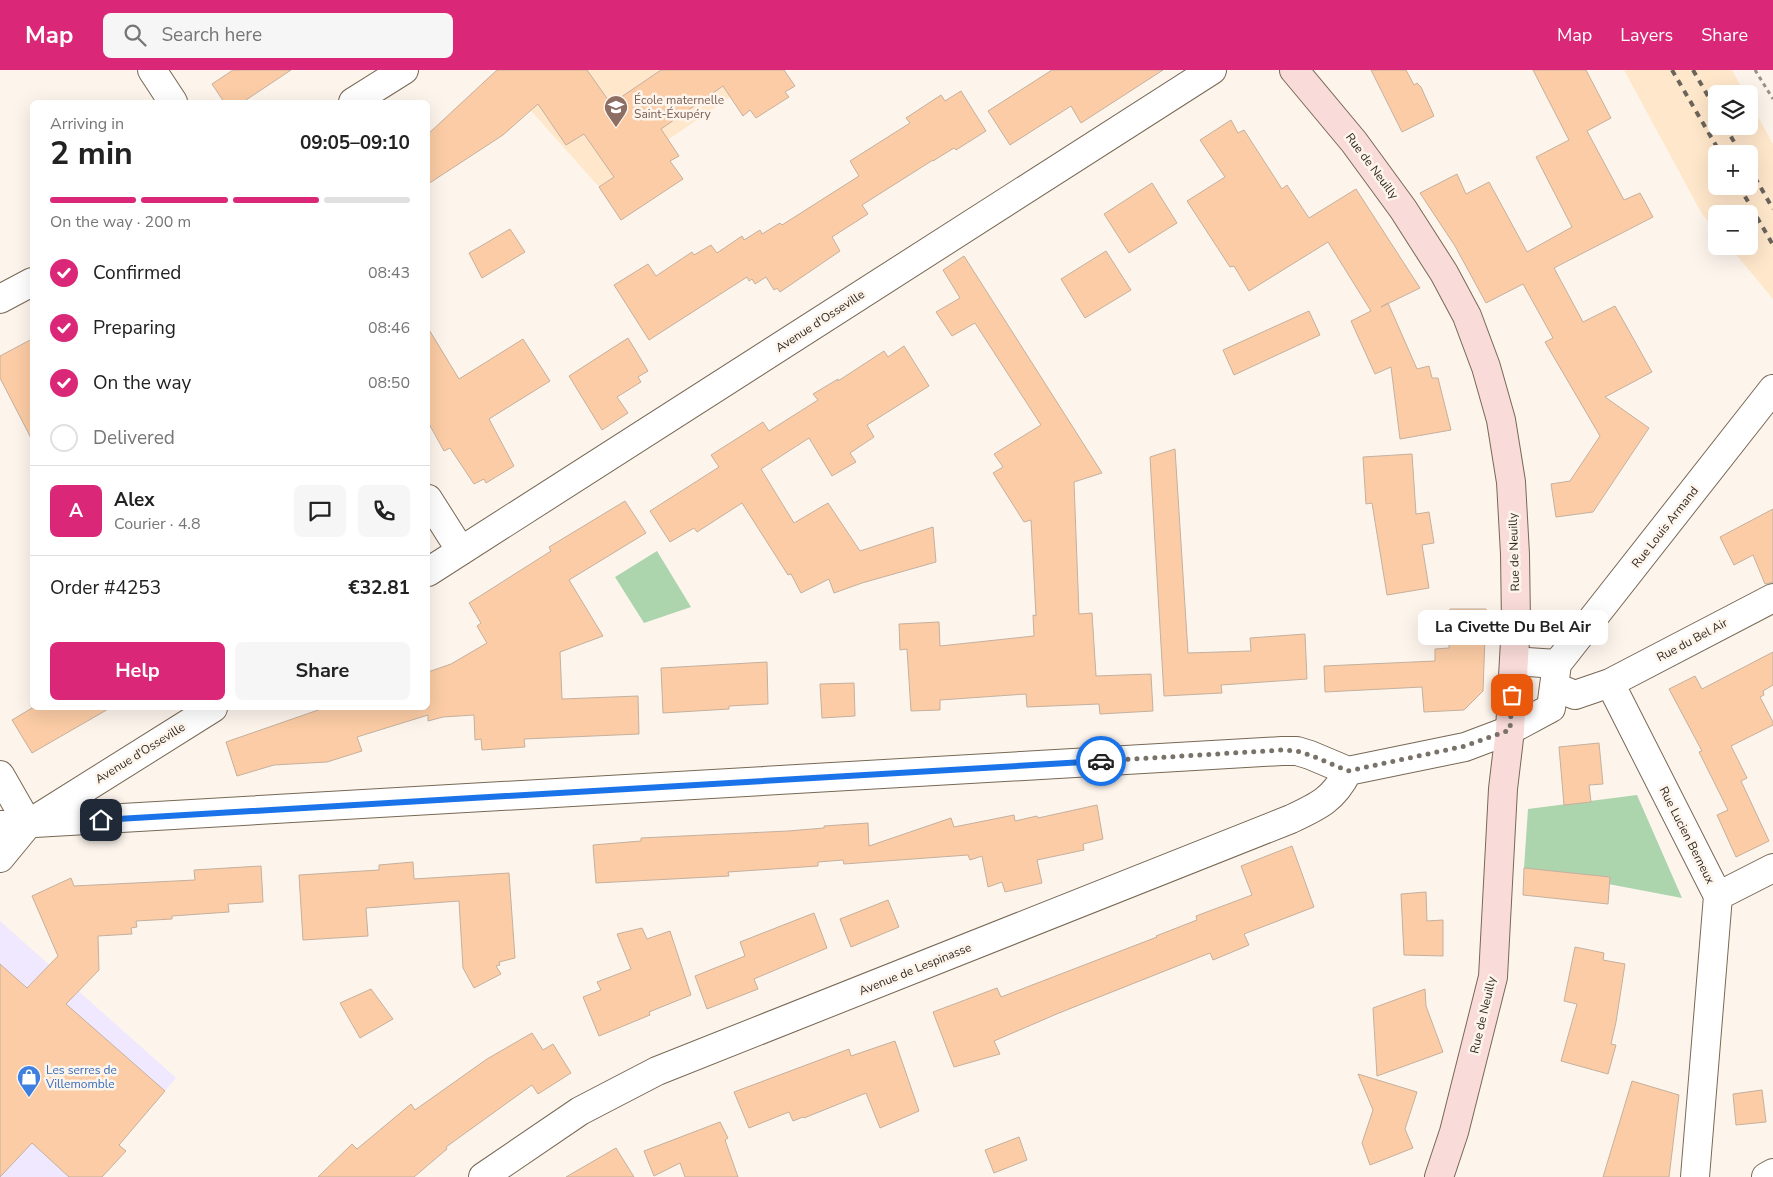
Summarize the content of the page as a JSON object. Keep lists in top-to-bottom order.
{
  "streets": {
    "main road": ["Rue de Neuilly"],
    "street": [
      "Avenue d'Osseville",
      "Rue Louis Armand",
      "Rue du Bel Air",
      "Rue Lucien Berneux",
      "Avenue de Lespinasse"
    ]
  },
  "crossings": [
    ["Rue de Neuilly", "Rue Louis Armand"],
    ["Rue du Bel Air", "Rue Lucien Berneux"]
  ],
  "places": {
    "school or university": ["École maternelle Saint-Éxupéry"],
    "other": ["La Civette Du Bel Air"],
    "shop": ["Les serres de Villemomble"]
  },
  "page": {
    "header": "Map",
    "search": "Search here",
    "nav": ["Map", "Layers", "Share"],
    "map_buttons": ["+", "−"],
    "heading": ["2 min", "Arriving in", "09:05–09:10"],
    "panel": [
      "Alex",
      "Courier · 4.8",
      "Order #4253",
      "€32.81"
    ],
    "bar": "On the way · 200 m",
    "list": [
      ["Confirmed", "08:43"],
      ["Preparing", "08:46"],
      ["On the way", "08:50"],
      "Delivered"
    ],
    "round": "A",
    "bubble": "La Civette Du Bel Air",
    "buttons": ["Help", "Share"]
  }
}
